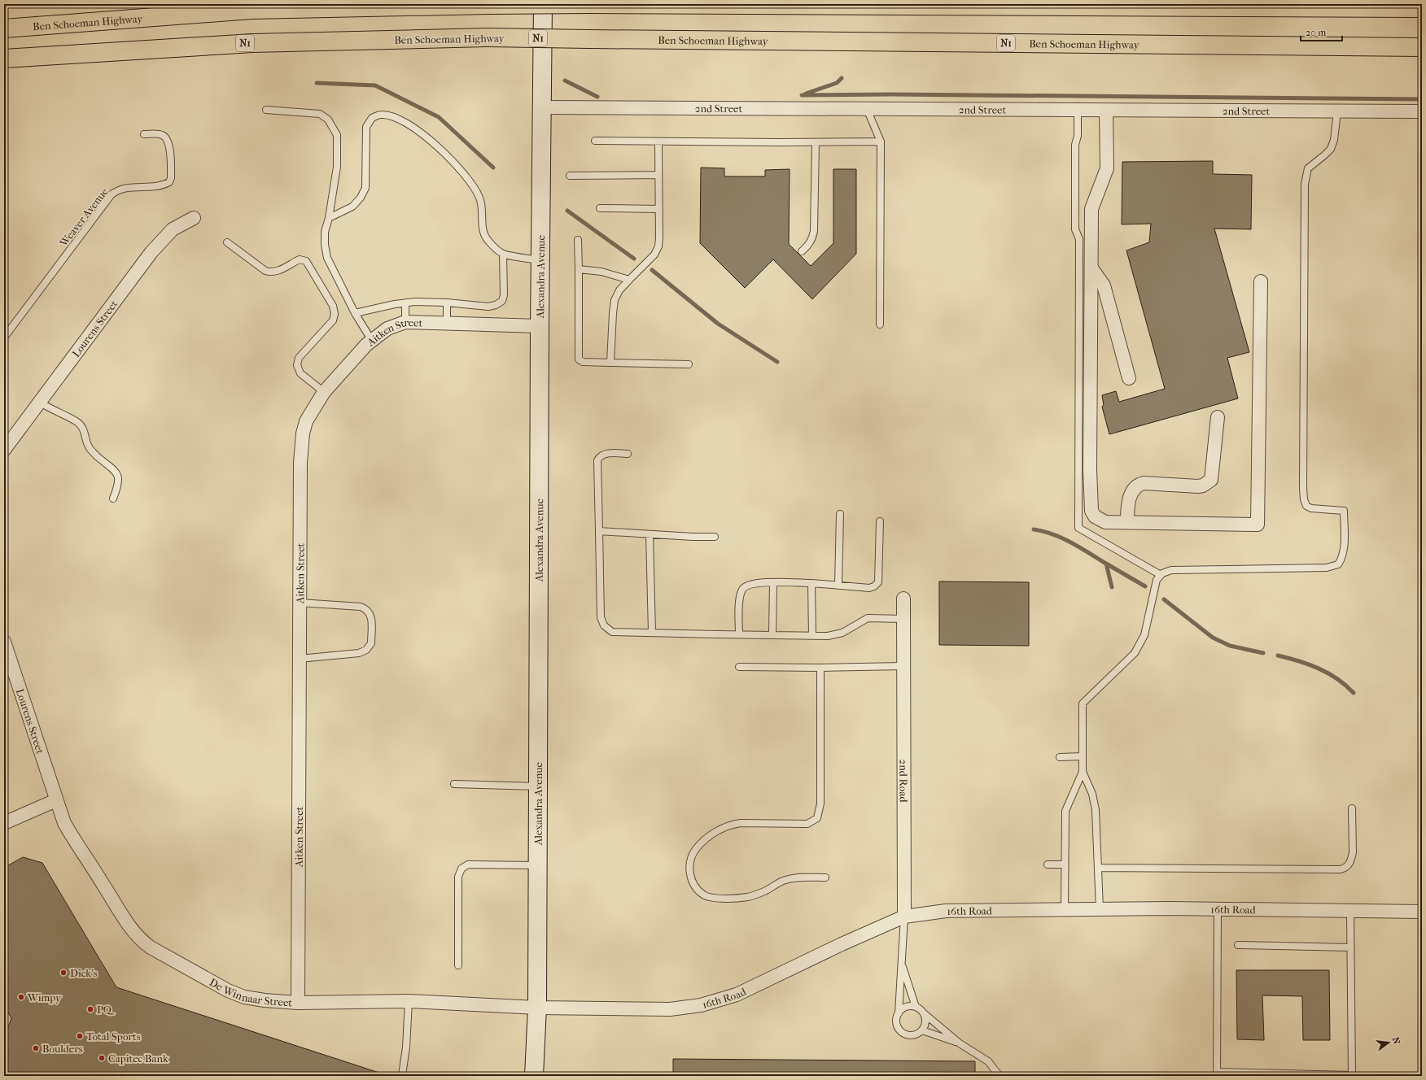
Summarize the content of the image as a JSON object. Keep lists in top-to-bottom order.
{
  "streets": {
    "highway": ["Ben Schoeman Highway", "N1"],
    "main road": ["Alexandra Avenue"],
    "street": [
      "2nd Street",
      "Lourens Street",
      "Aitken Street",
      "2nd Road",
      "16th Road",
      "De Winnaar Street"
    ],
    "lane": ["Weaver Avenue"]
  },
  "crossings": [
    ["2nd Street", "Alexandra Avenue"],
    ["Alexandra Avenue", "Aitken Street"],
    ["Alexandra Avenue", "16th Road"],
    ["Alexandra Avenue", "De Winnaar Street"],
    ["Lourens Street", "De Winnaar Street"],
    ["Aitken Street", "De Winnaar Street"],
    ["2nd Road", "16th Road"],
    ["16th Road", "De Winnaar Street"]
  ],
  "places": [
    "Dick's",
    "Wimpy",
    "PQ",
    "Total Sports",
    "Boulders",
    "Capitec Bank"
  ],
  "scale_bar": "20 m",
  "north": "right"
}
